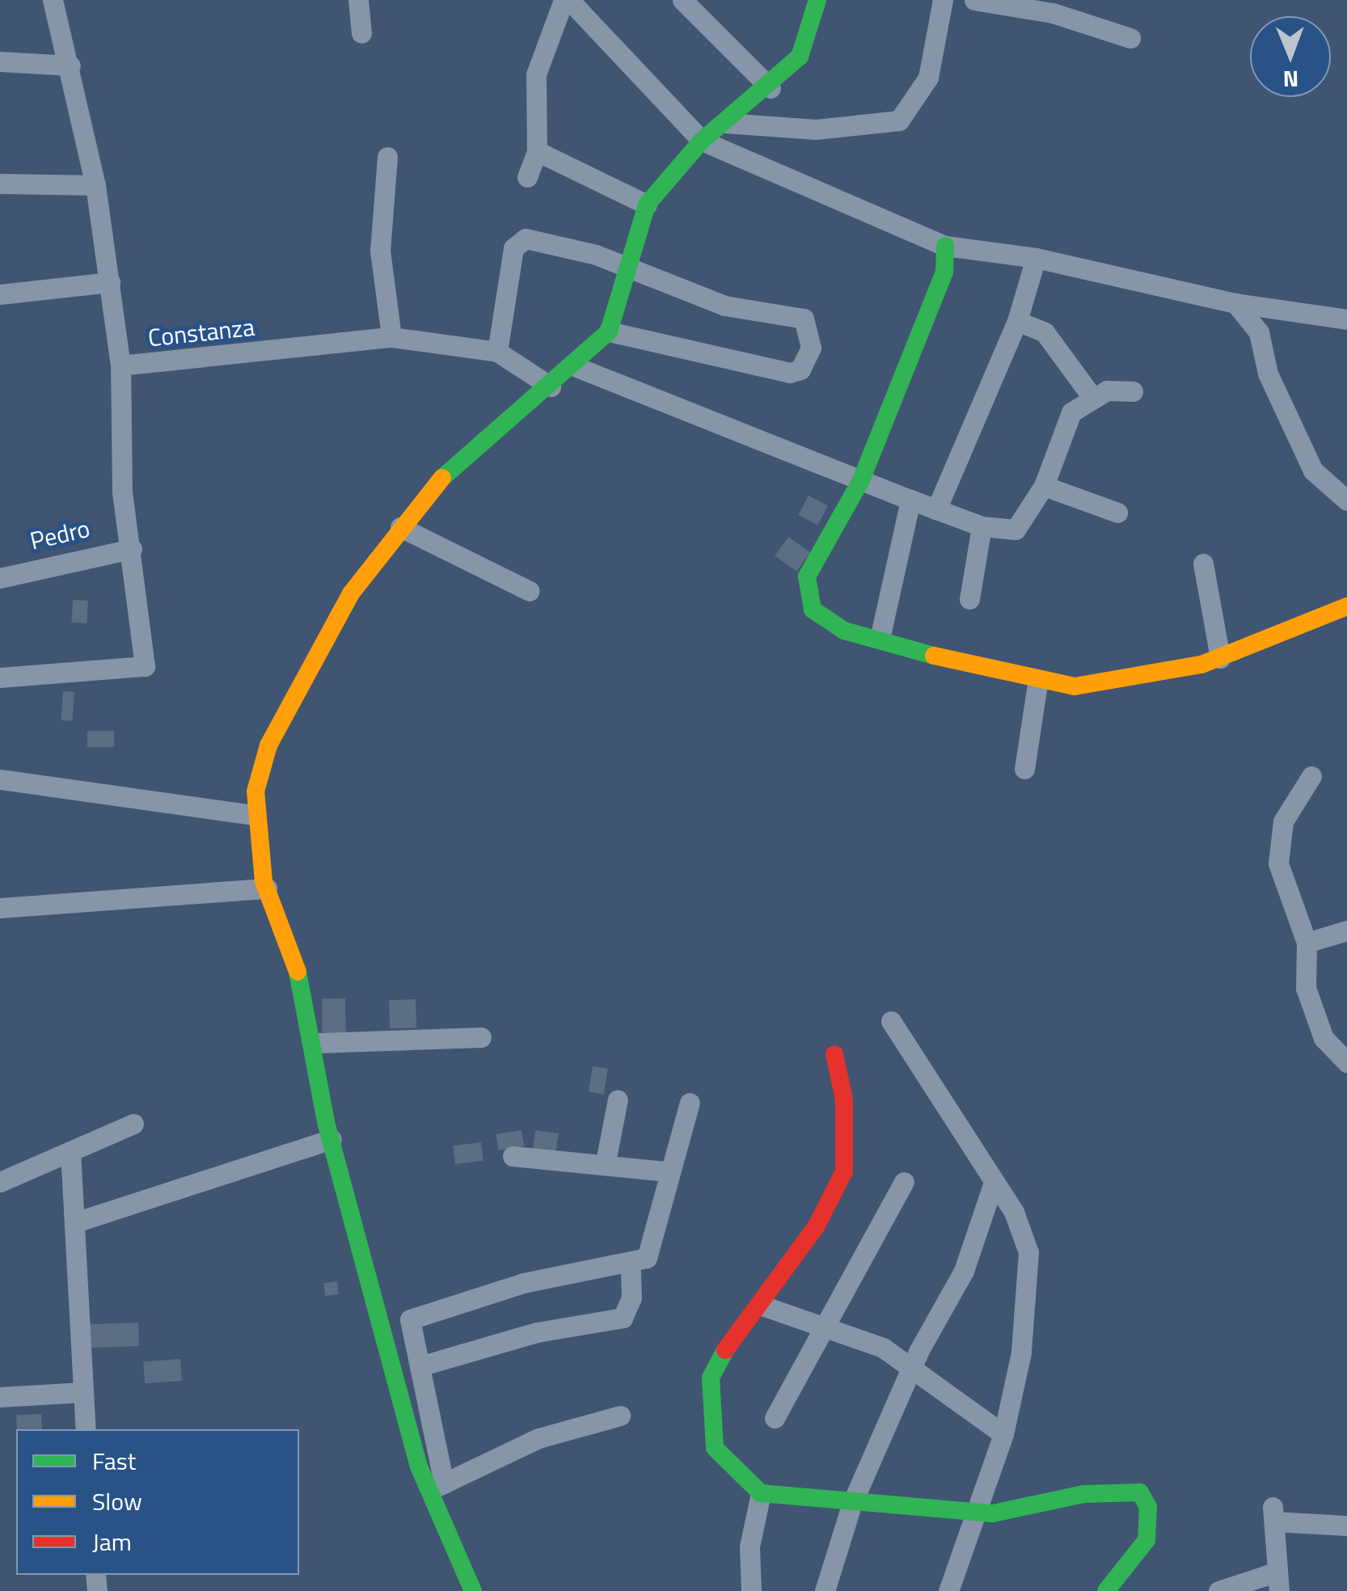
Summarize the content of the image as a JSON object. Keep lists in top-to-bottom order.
{
  "streets": {
    "street": ["Constanza", "Pedro"]
  },
  "legend": ["Fast", "Slow", "Jam"],
  "north": "bottom"
}
